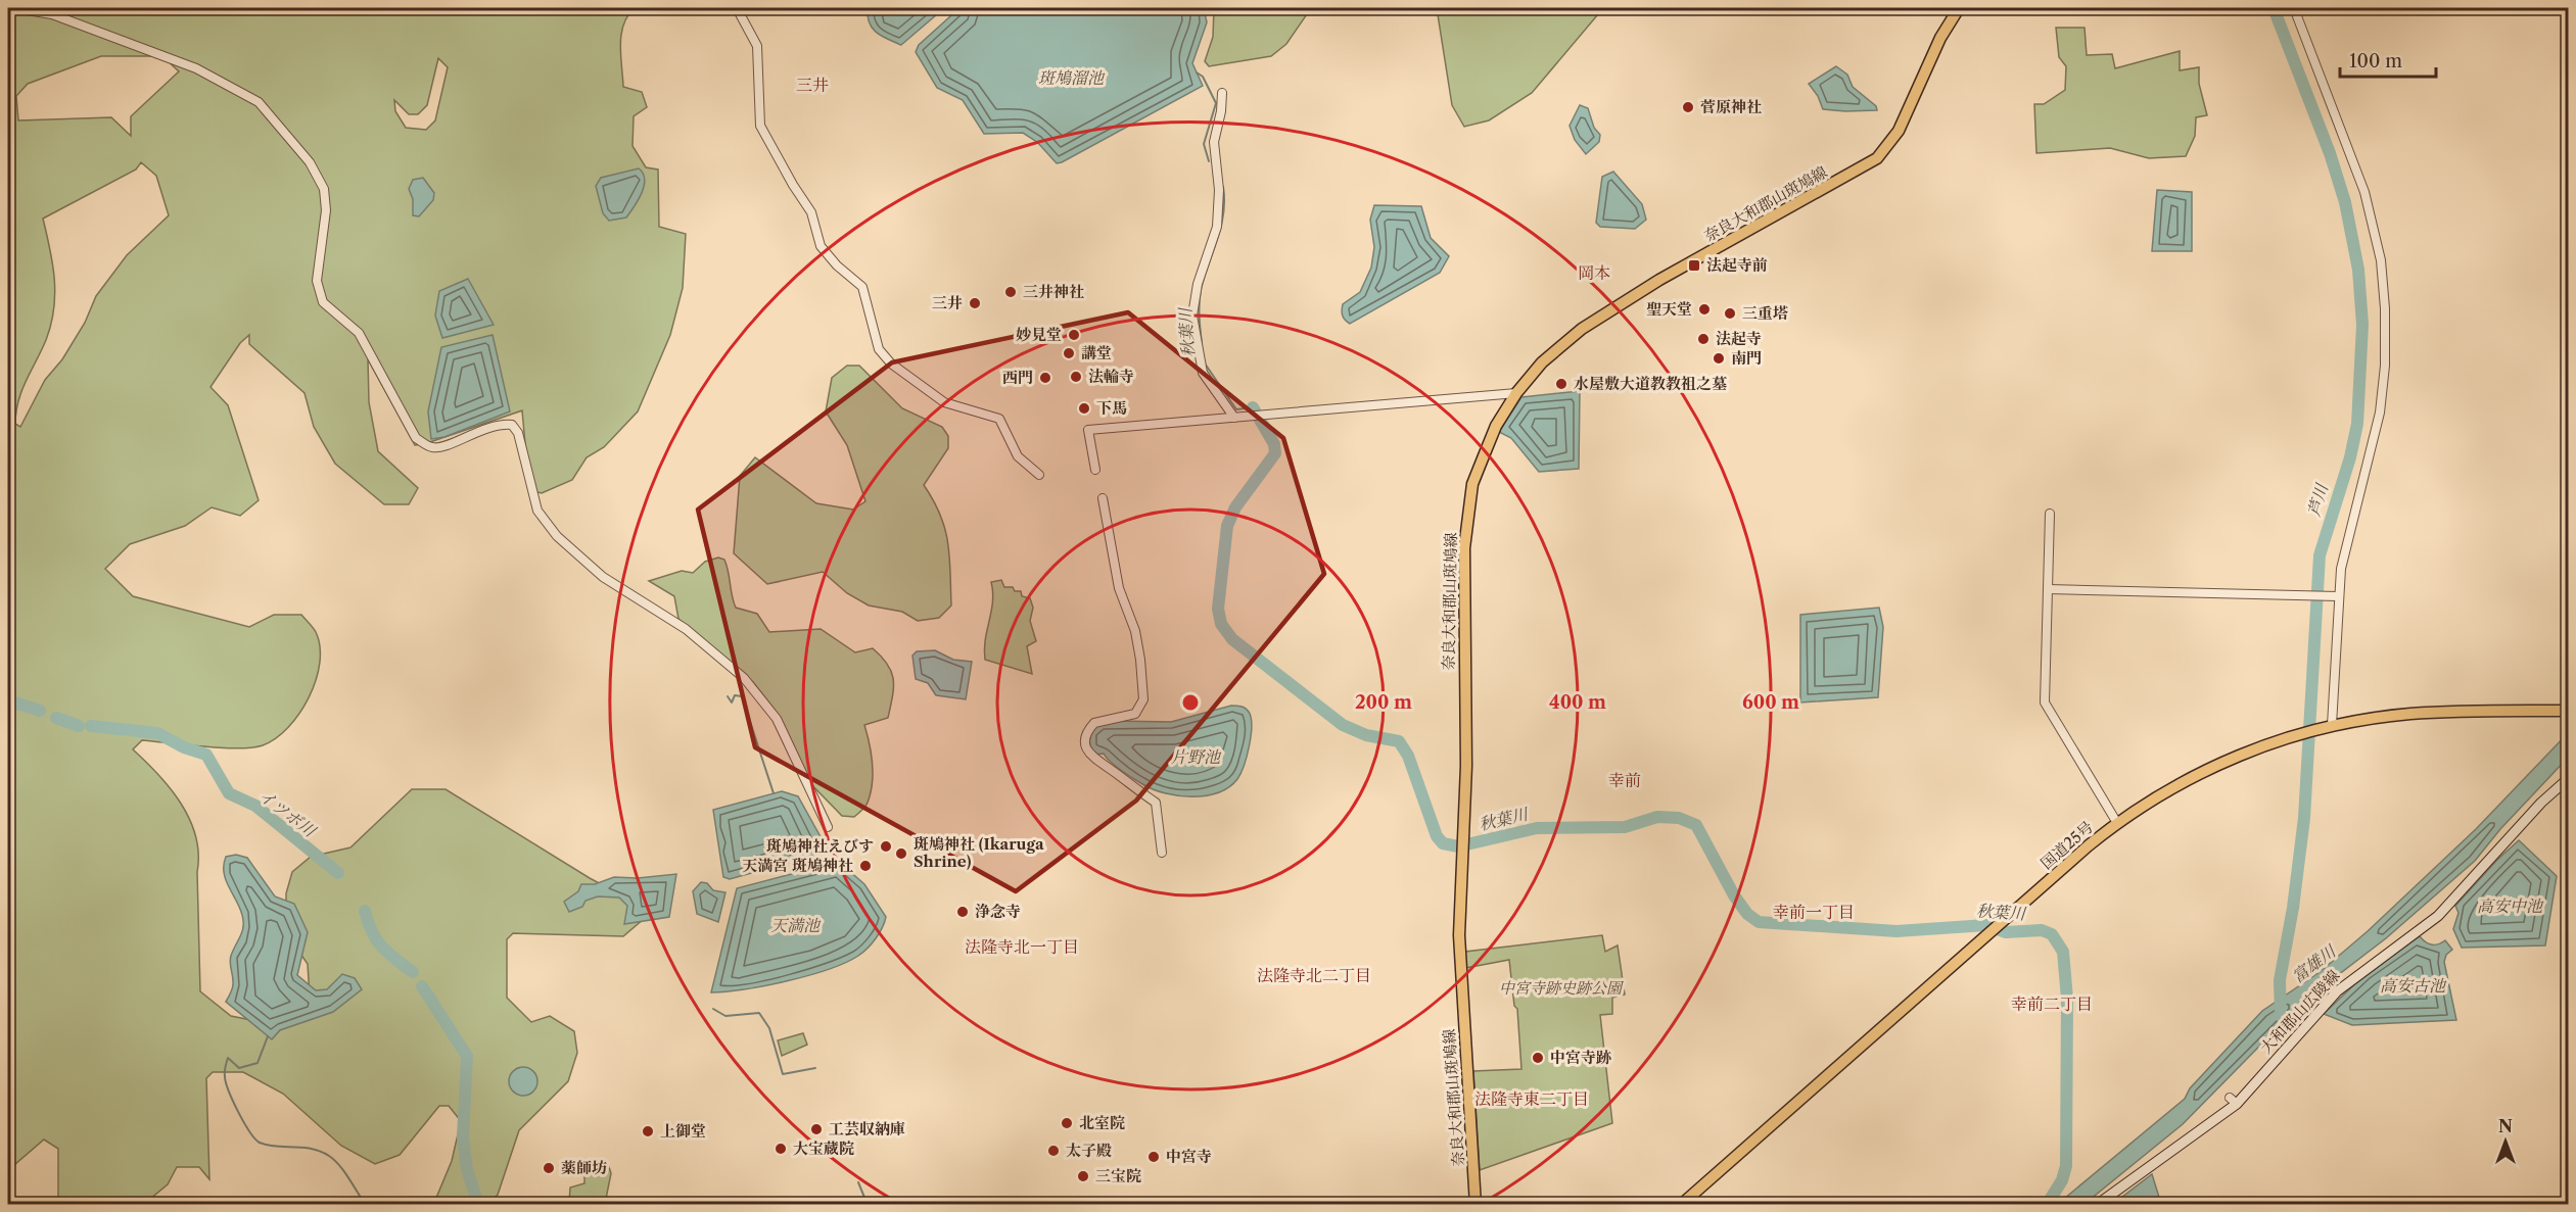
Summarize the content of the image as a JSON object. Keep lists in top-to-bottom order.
{
  "streets": {
    "main road": ["奈良大和郡山斑鳩線", "国道25号", "大和郡山広陵線"]
  },
  "districts": [
    "三井",
    "岡本",
    "幸前",
    "幸前一丁目",
    "法隆寺北一丁目",
    "法隆寺北二丁目",
    "幸前二丁目",
    "法隆寺東二丁目"
  ],
  "water": [
    "斑鳩溜池",
    "秋葉川",
    "芦川",
    "片野池",
    "イツボ川",
    "高安中池",
    "天満池",
    "富雄川",
    "高安古池"
  ],
  "parks": ["中宮寺跡史跡公園"],
  "places": {
    "other": [
      "菅原神社",
      "三井神社",
      "三井",
      "聖天堂",
      "三重塔",
      "妙見堂",
      "法起寺",
      "講堂",
      "南門",
      "法輪寺",
      "西門",
      "水屋敷大道教教祖之墓",
      "下馬",
      "斑鳩神社えびす",
      "斑鳩神社 (Ikaruga Shrine)",
      "天満宮 斑鳩神社",
      "浄念寺",
      "中宮寺跡",
      "北室院",
      "工芸収納庫",
      "上御堂",
      "大宝蔵院",
      "太子殿",
      "中宮寺",
      "薬師坊",
      "三宝院"
    ],
    "transit": ["法起寺前"]
  },
  "scale_bar": "100 m",
  "north": "top",
  "rings": ["200 m", "400 m", "600 m"]
}
